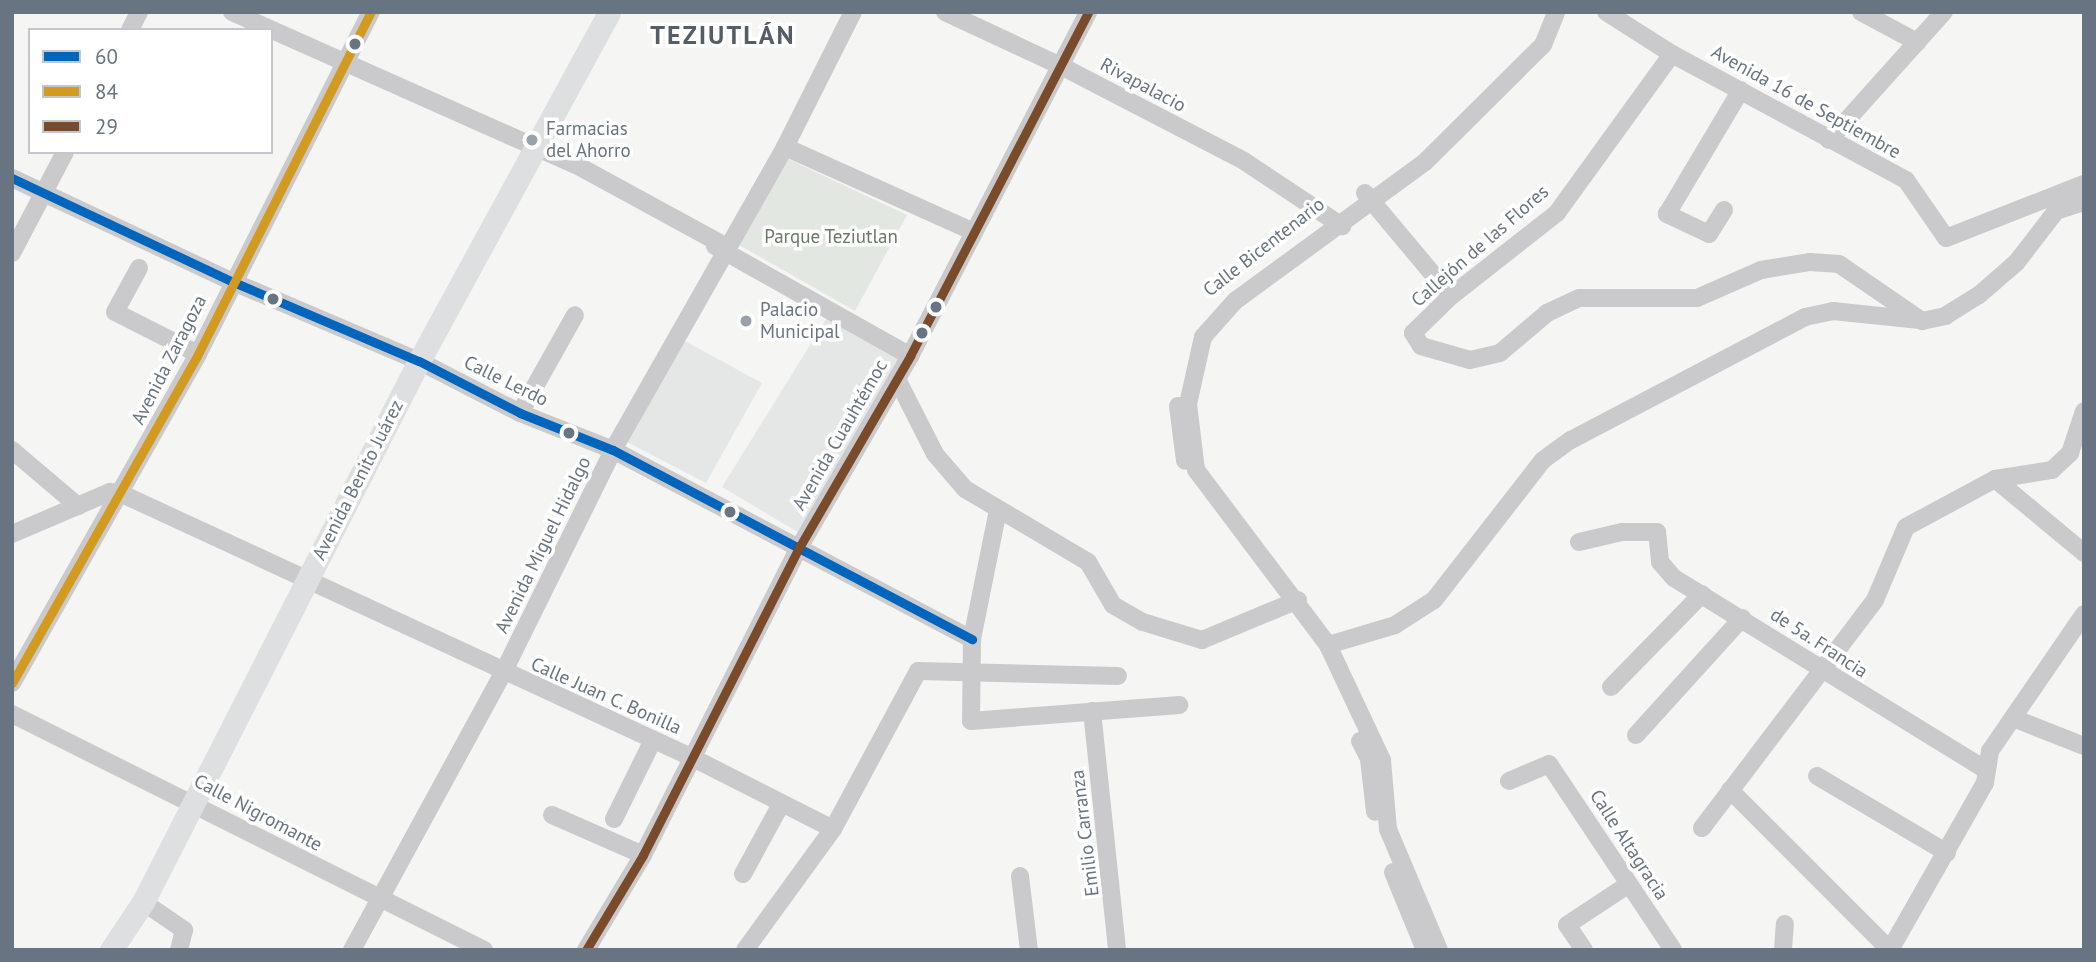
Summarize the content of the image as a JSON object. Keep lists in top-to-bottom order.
{
  "streets": {
    "main road": ["Avenida Benito Juárez"],
    "street": [
      "Rivapalacio",
      "Avenida 16 de Septiembre",
      "Callejón de las Flores",
      "Calle Bicentenario",
      "Avenida Zaragoza",
      "Calle Lerdo",
      "Avenida Cuauhtémoc",
      "Avenida Miguel Hidalgo",
      "de 5a. Francia",
      "Calle Juan C. Bonilla",
      "Calle Nigromante",
      "Emilio Carranza",
      "Calle Altagracia"
    ]
  },
  "crossings": [
    ["Rivapalacio", "Calle Bicentenario"],
    ["Rivapalacio", "Avenida Cuauhtémoc"],
    ["Avenida 16 de Septiembre", "Callejón de las Flores"],
    ["Avenida Zaragoza", "Calle Lerdo"],
    ["Avenida Zaragoza", "Calle Juan C. Bonilla"],
    ["Calle Lerdo", "Avenida Cuauhtémoc"],
    ["Calle Lerdo", "Avenida Benito Juárez"],
    ["Calle Lerdo", "Avenida Miguel Hidalgo"],
    ["Avenida Cuauhtémoc", "Calle Juan C. Bonilla"],
    ["Avenida Benito Juárez", "Calle Juan C. Bonilla"],
    ["Avenida Benito Juárez", "Calle Nigromante"],
    ["Avenida Miguel Hidalgo", "Calle Juan C. Bonilla"],
    ["Avenida Miguel Hidalgo", "Calle Nigromante"]
  ],
  "districts": ["TEZIUTLÁN"],
  "parks": ["Parque Teziutlan"],
  "places": ["Farmacias del Ahorro", "Palacio Municipal"],
  "lines": ["transit line 84", "transit line 29", "transit line 60"],
  "legend": ["60", "84", "29"]
}
